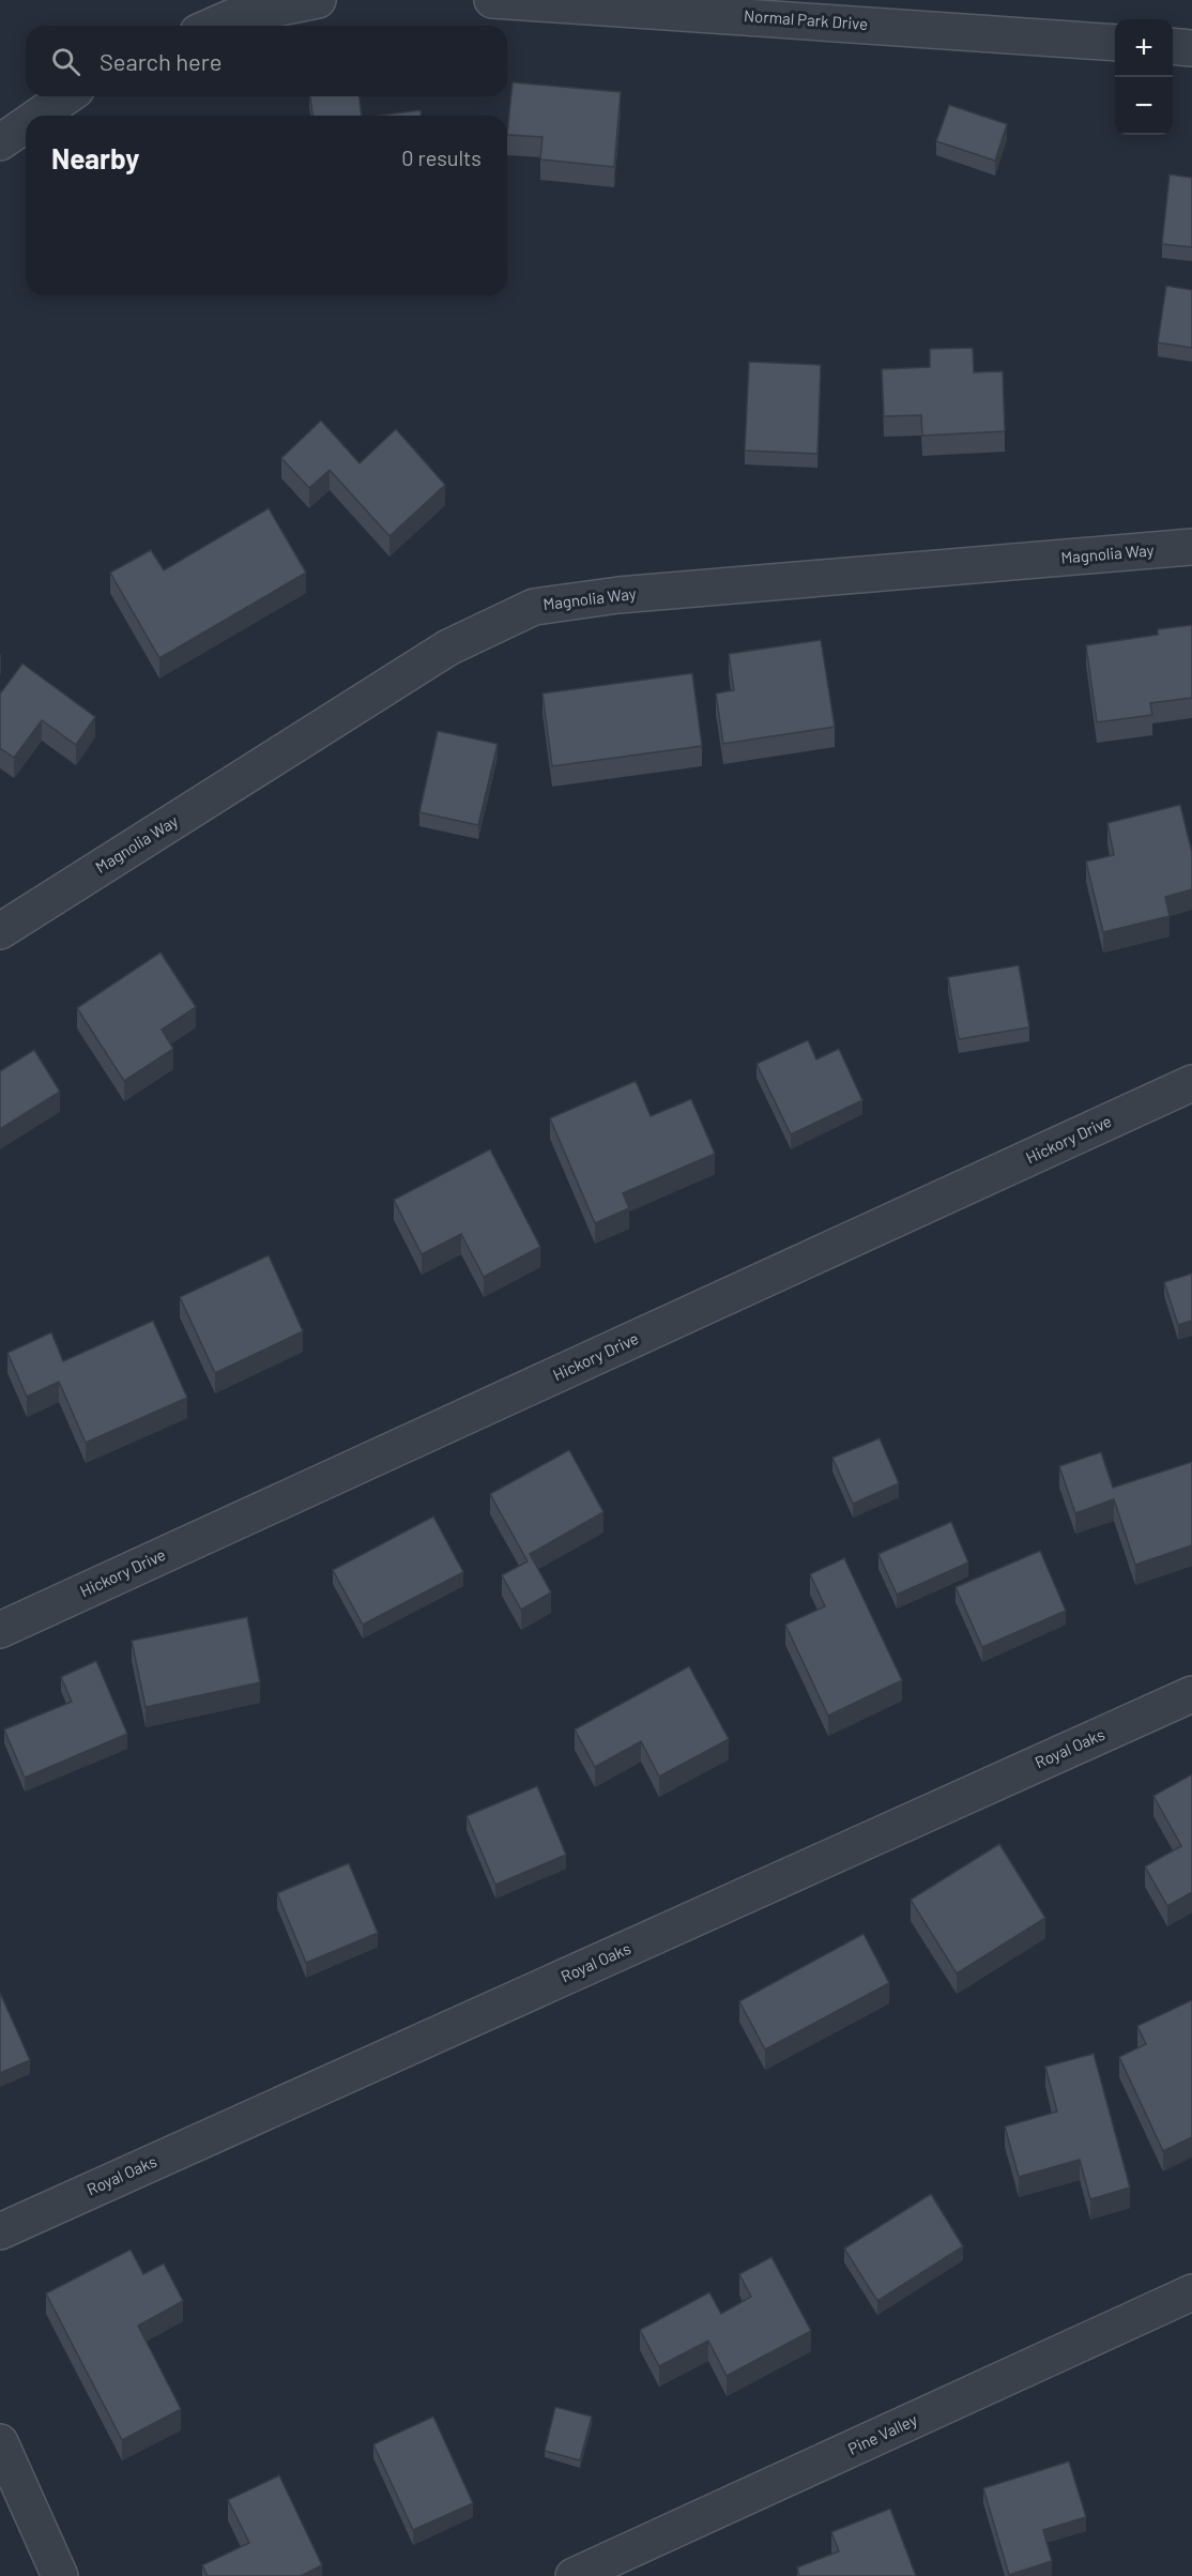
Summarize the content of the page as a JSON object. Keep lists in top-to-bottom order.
{
  "streets": {
    "street": [
      "Normal Park Drive",
      "Magnolia Way",
      "Hickory Drive",
      "Royal Oaks",
      "Pine Valley"
    ]
  },
  "page": {
    "map_buttons": ["+", "−"],
    "search": "Search here",
    "heading": ["Nearby", "0 results"]
  }
}
